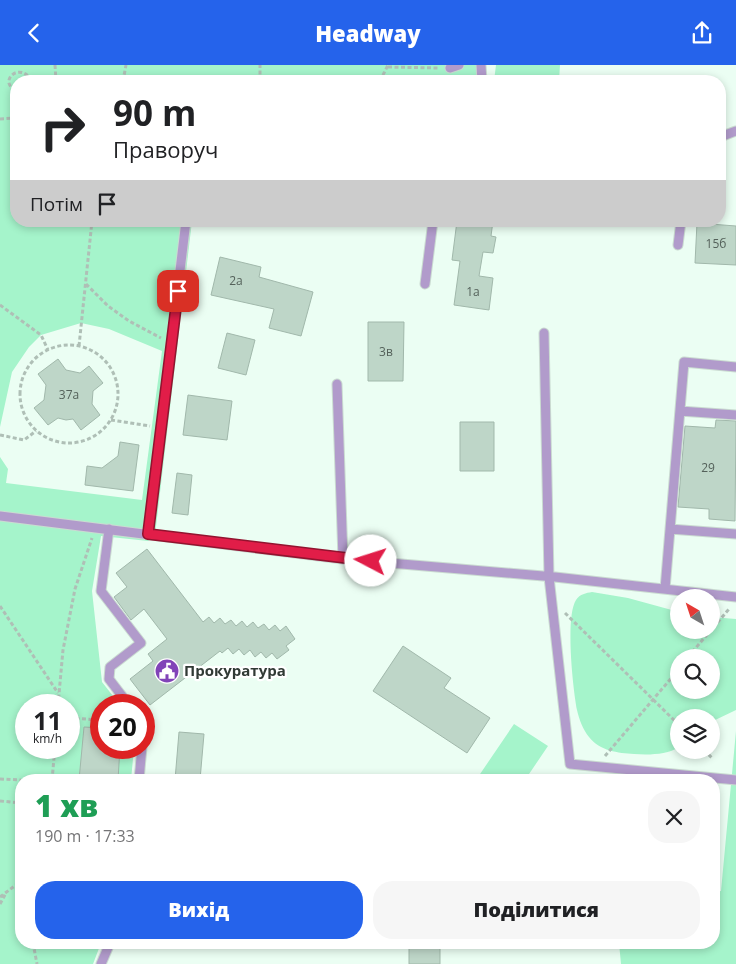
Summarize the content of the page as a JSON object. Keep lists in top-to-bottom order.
{
  "places": {
    "public building": ["Прокуратура"]
  },
  "house_numbers": [
    "15б",
    "2а",
    "1а",
    "3в",
    "37а",
    "29"
  ],
  "north": "top left",
  "page": {
    "header": "Headway",
    "turn": ["90 m", "Праворуч"],
    "then": "Потім",
    "speed": "11 km/h",
    "limit": "20",
    "heading": ["1 хв", "190 m · 17:33"],
    "buttons": ["Вихід", "Поділитися"]
  }
}
